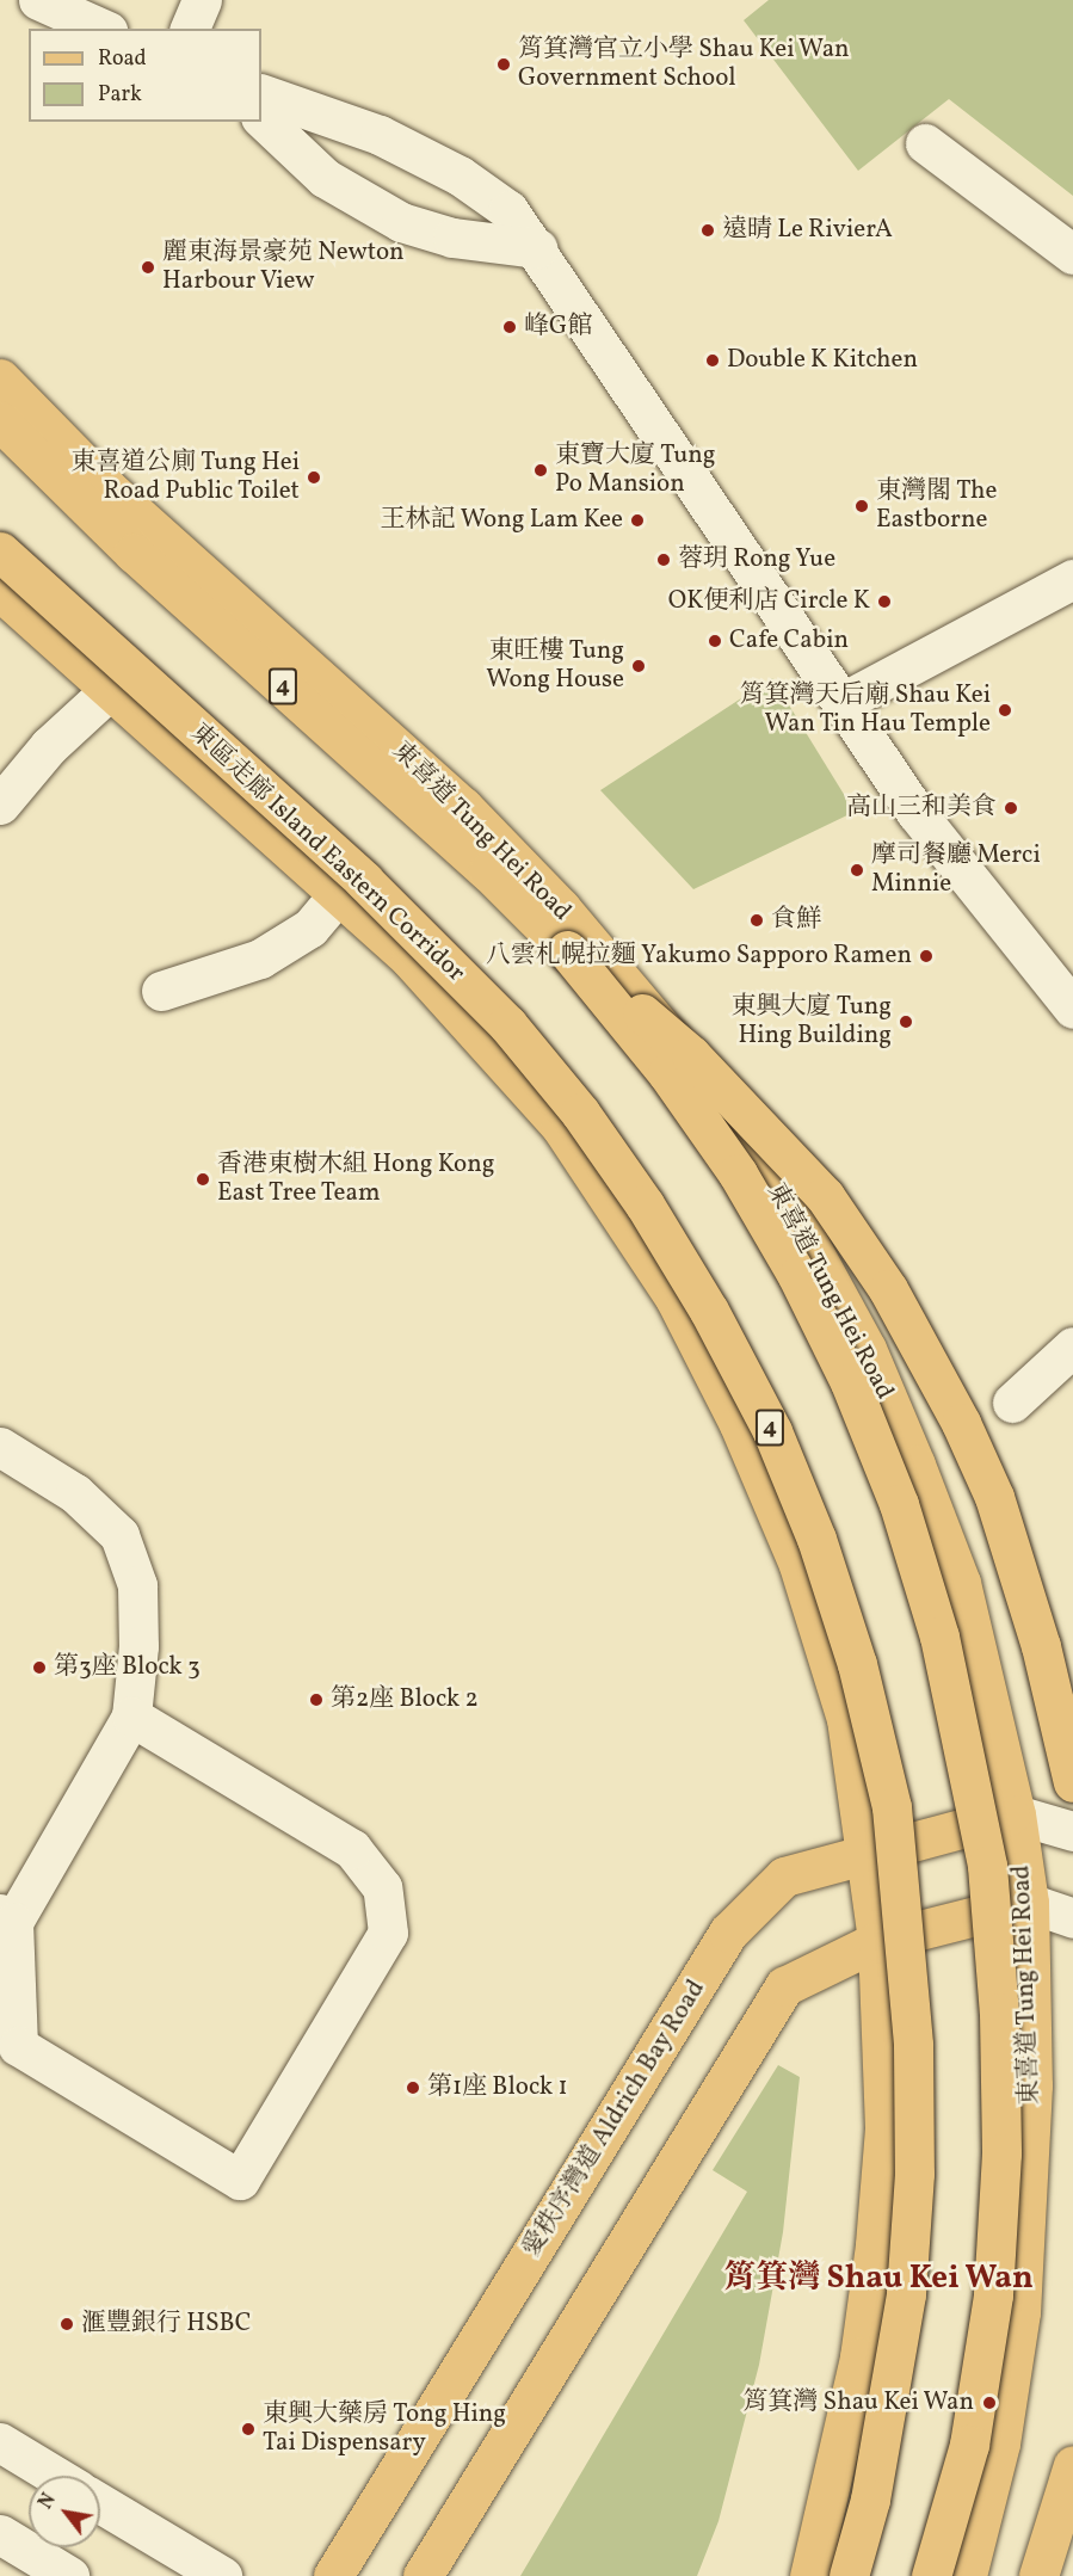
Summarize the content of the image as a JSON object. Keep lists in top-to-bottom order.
{
  "streets": {
    "main road": [
      "4",
      "東喜道 Tung Hei Road",
      "東區走廊 Island Eastern Corridor",
      "愛秩序灣道 Aldrich Bay Road"
    ]
  },
  "crossings": [
    ["東喜道 Tung Hei Road", "愛秩序灣道 Aldrich Bay Road"]
  ],
  "districts": ["筲箕灣 Shau Kei Wan"],
  "places": [
    "筲箕灣官立小學 Shau Kei Wan Government School",
    "遠晴 Le RivierA",
    "麗東海景豪苑 Newton Harbour View",
    "峰G館",
    "Double K Kitchen",
    "東寶大廈 Tung Po Mansion",
    "東喜道公廁 Tung Hei Road Public Toilet",
    "東灣閣 The Eastborne",
    "王林記 Wong Lam Kee",
    "蓉玥 Rong Yue",
    "OK便利店 Circle K",
    "Cafe Cabin",
    "東旺樓 Tung Wong House",
    "筲箕灣天后廟 Shau Kei Wan Tin Hau Temple",
    "高山三和美食",
    "摩司餐廳 Merci Minnie",
    "食鮮",
    "八雲札幌拉麵 Yakumo Sapporo Ramen",
    "東興大廈 Tung Hing Building",
    "香港東樹木組 Hong Kong East Tree Team",
    "第3座 Block 3",
    "第2座 Block 2",
    "第1座 Block 1",
    "滙豐銀行 HSBC",
    "筲箕灣 Shau Kei Wan",
    "東興大藥房 Tong Hing Tai Dispensary"
  ],
  "legend": ["Road", "Park"],
  "north": "top left"
}
